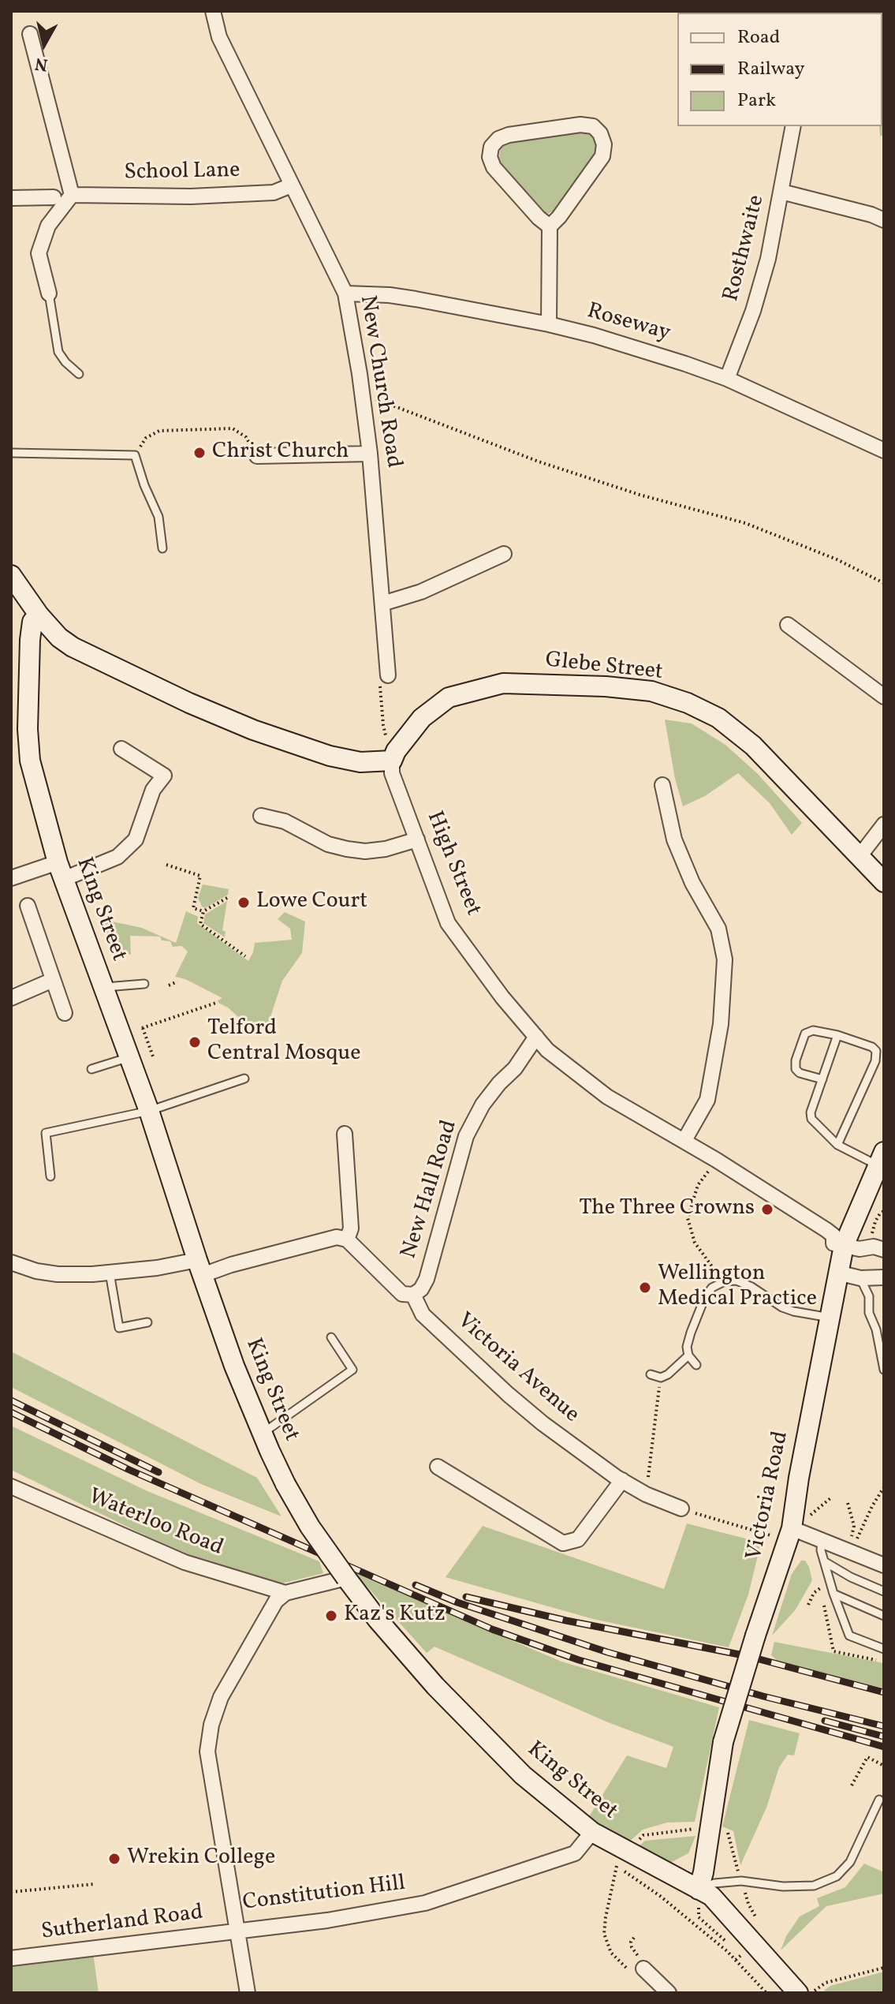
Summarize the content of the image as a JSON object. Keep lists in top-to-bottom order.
{
  "streets": {
    "street": [
      "School Lane",
      "Rosthwaite",
      "Roseway",
      "New Church Road",
      "Glebe Street",
      "High Street",
      "King Street",
      "New Hall Road",
      "Victoria Avenue",
      "Victoria Road",
      "Waterloo Road",
      "Constitution Hill",
      "Sutherland Road"
    ]
  },
  "crossings": [
    ["School Lane", "New Church Road"],
    ["Rosthwaite", "Roseway"],
    ["Roseway", "New Church Road"],
    ["Glebe Street", "High Street"],
    ["High Street", "New Hall Road"],
    ["High Street", "Victoria Road"],
    ["King Street", "Victoria Road"],
    ["King Street", "Constitution Hill"],
    ["New Hall Road", "Victoria Avenue"],
    ["Waterloo Road", "Constitution Hill"],
    ["Constitution Hill", "Sutherland Road"]
  ],
  "places": [
    "Christ Church",
    "Lowe Court",
    "Telford Central Mosque",
    "The Three Crowns",
    "Wellington Medical Practice",
    "Kaz's Kutz",
    "Wrekin College"
  ],
  "legend": ["Road", "Railway", "Park"],
  "north": "bottom"
}
